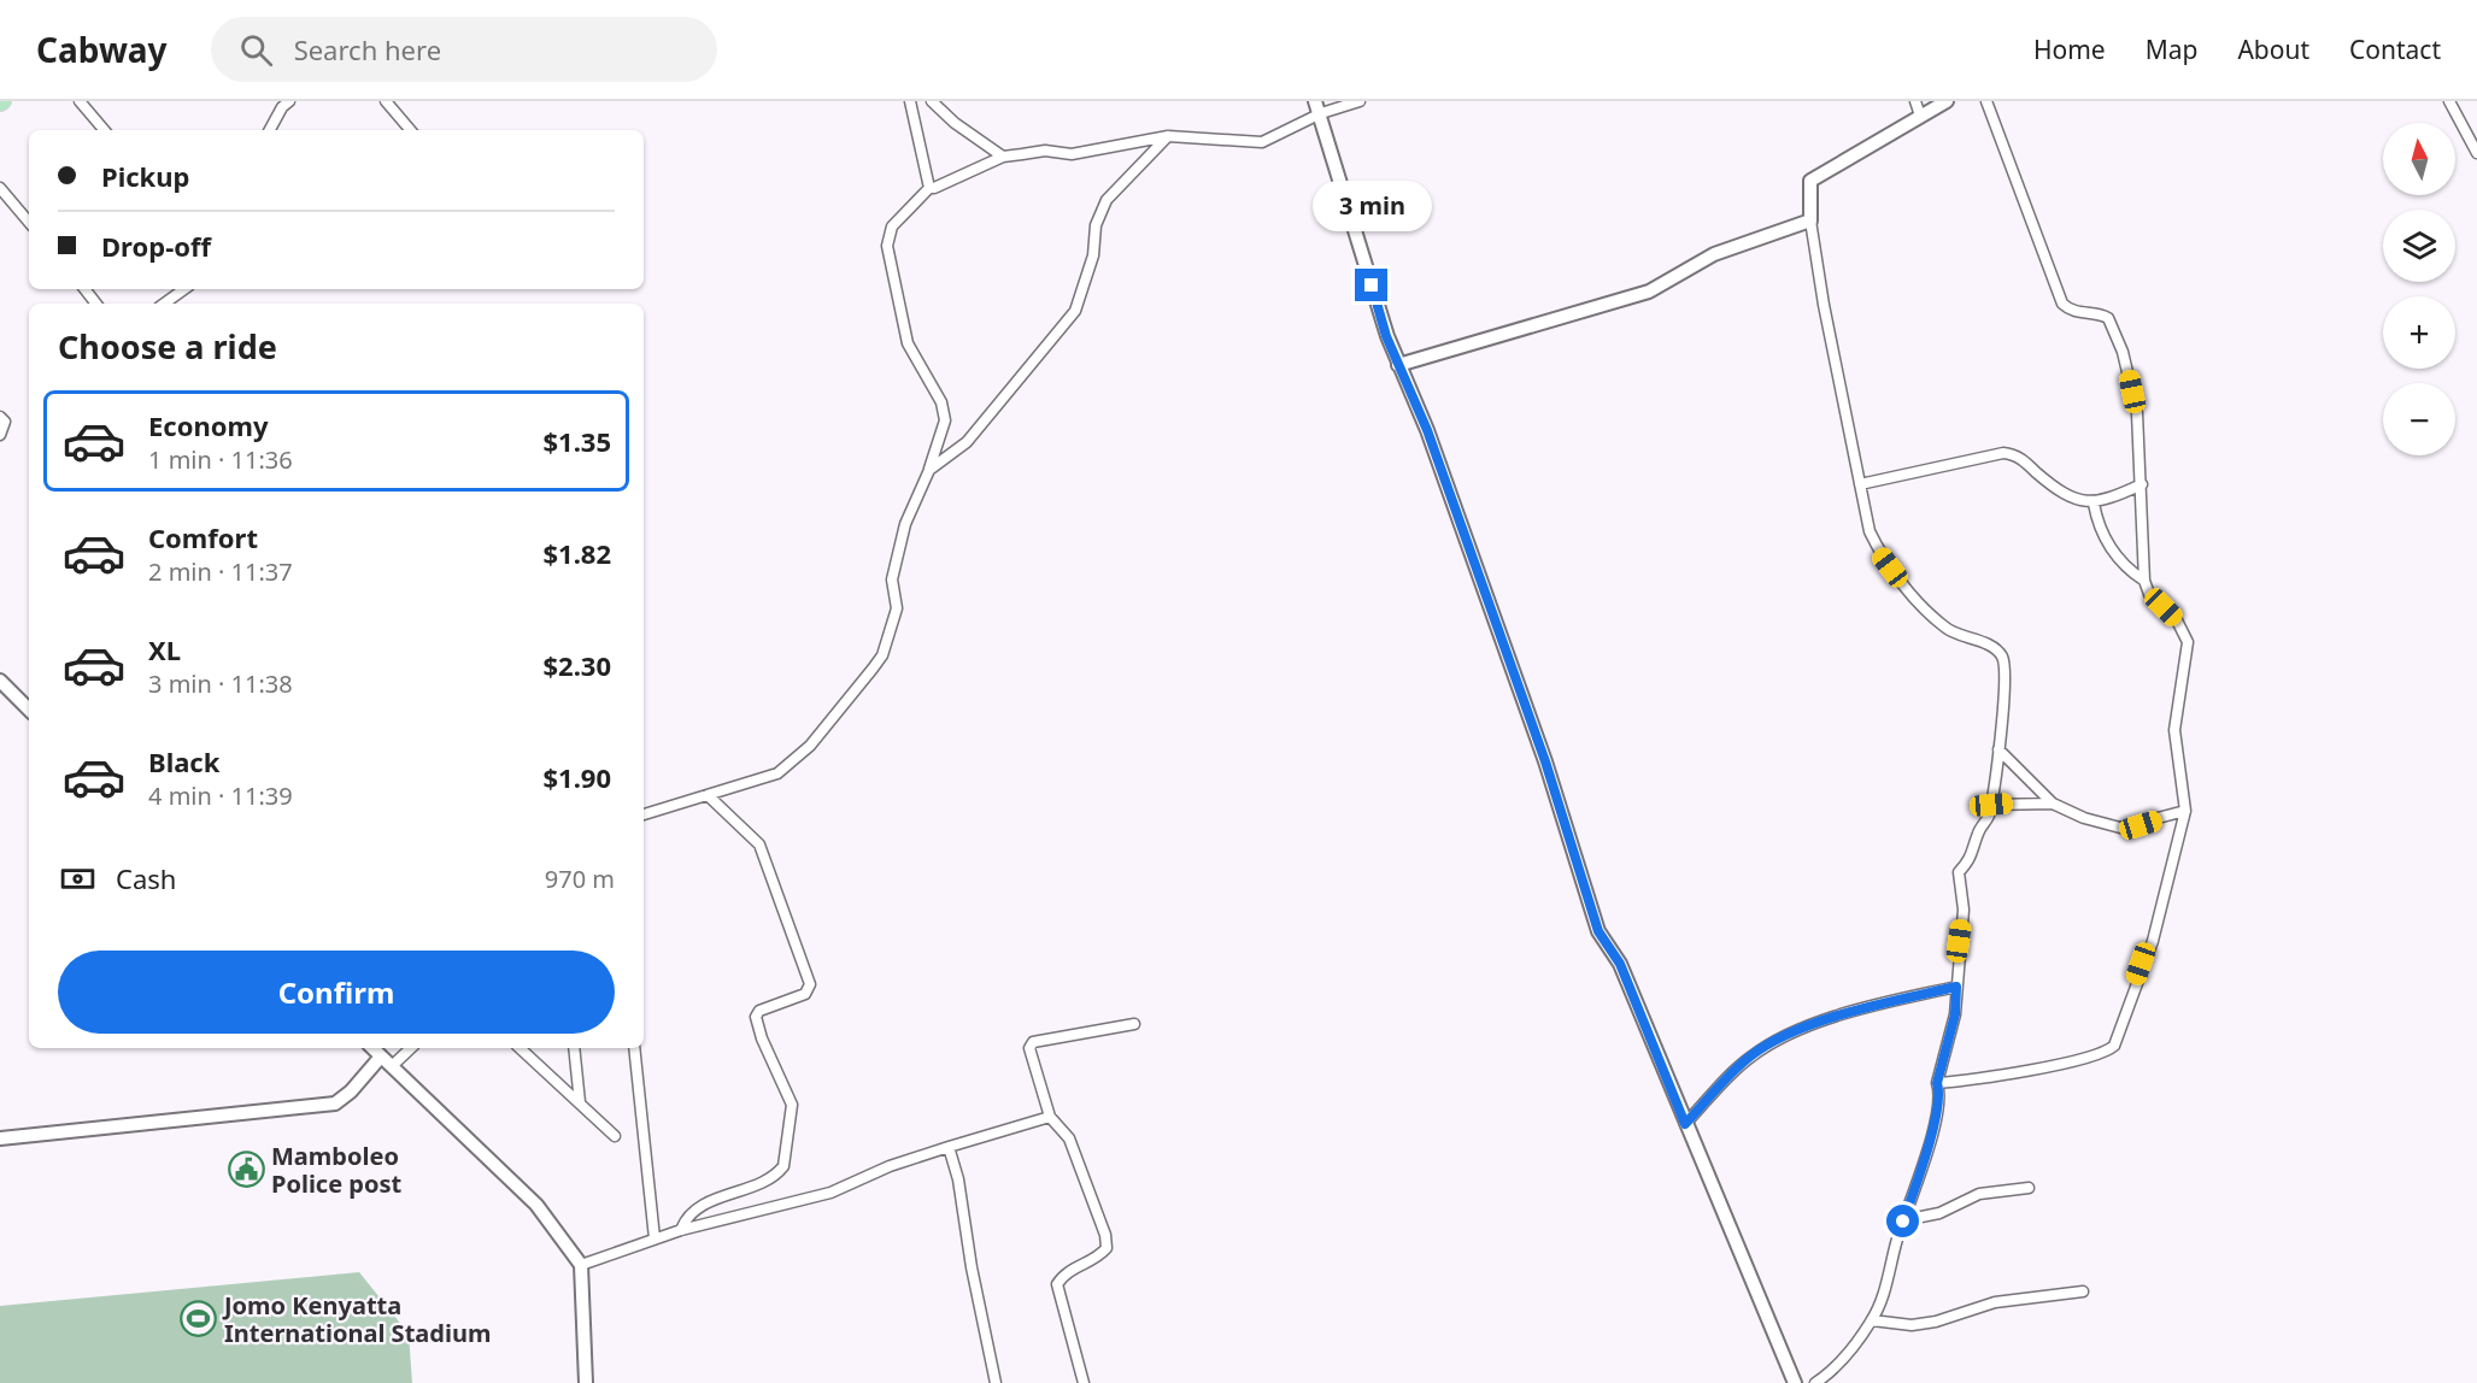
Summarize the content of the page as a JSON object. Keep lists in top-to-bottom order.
{
  "places": {
    "public building": ["Mamboleo Police post"],
    "sports": ["Jomo Kenyatta International Stadium"]
  },
  "north": "top",
  "page": {
    "header": "Cabway",
    "search": "Search here",
    "nav": [
      "Home",
      "Map",
      "About",
      "Contact"
    ],
    "map_buttons": ["+", "−"],
    "banner": ["Pickup", "Drop-off"],
    "bubble": "3 min",
    "heading": "Choose a ride",
    "list": [
      {
        "name": "Economy",
        "note": "1 min · 11:36",
        "value": "$1.35"
      },
      {
        "name": "Comfort",
        "note": "2 min · 11:37",
        "value": "$1.82"
      },
      {
        "name": "XL",
        "note": "3 min · 11:38",
        "value": "$2.30"
      },
      {
        "name": "Black",
        "note": "4 min · 11:39",
        "value": "$1.90"
      }
    ],
    "pay": ["Cash", "970 m"],
    "buttons": "Confirm"
  }
}
